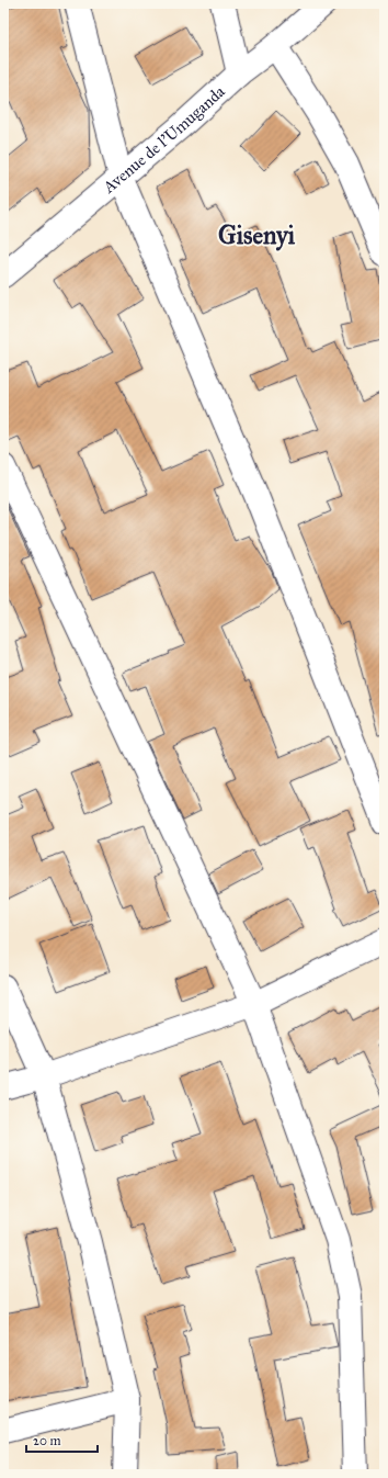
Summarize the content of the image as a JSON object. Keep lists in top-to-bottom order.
{
  "streets": {
    "street": ["Avenue de l'Umuganda"]
  },
  "districts": ["Gisenyi"],
  "scale_bar": "20 m"
}
